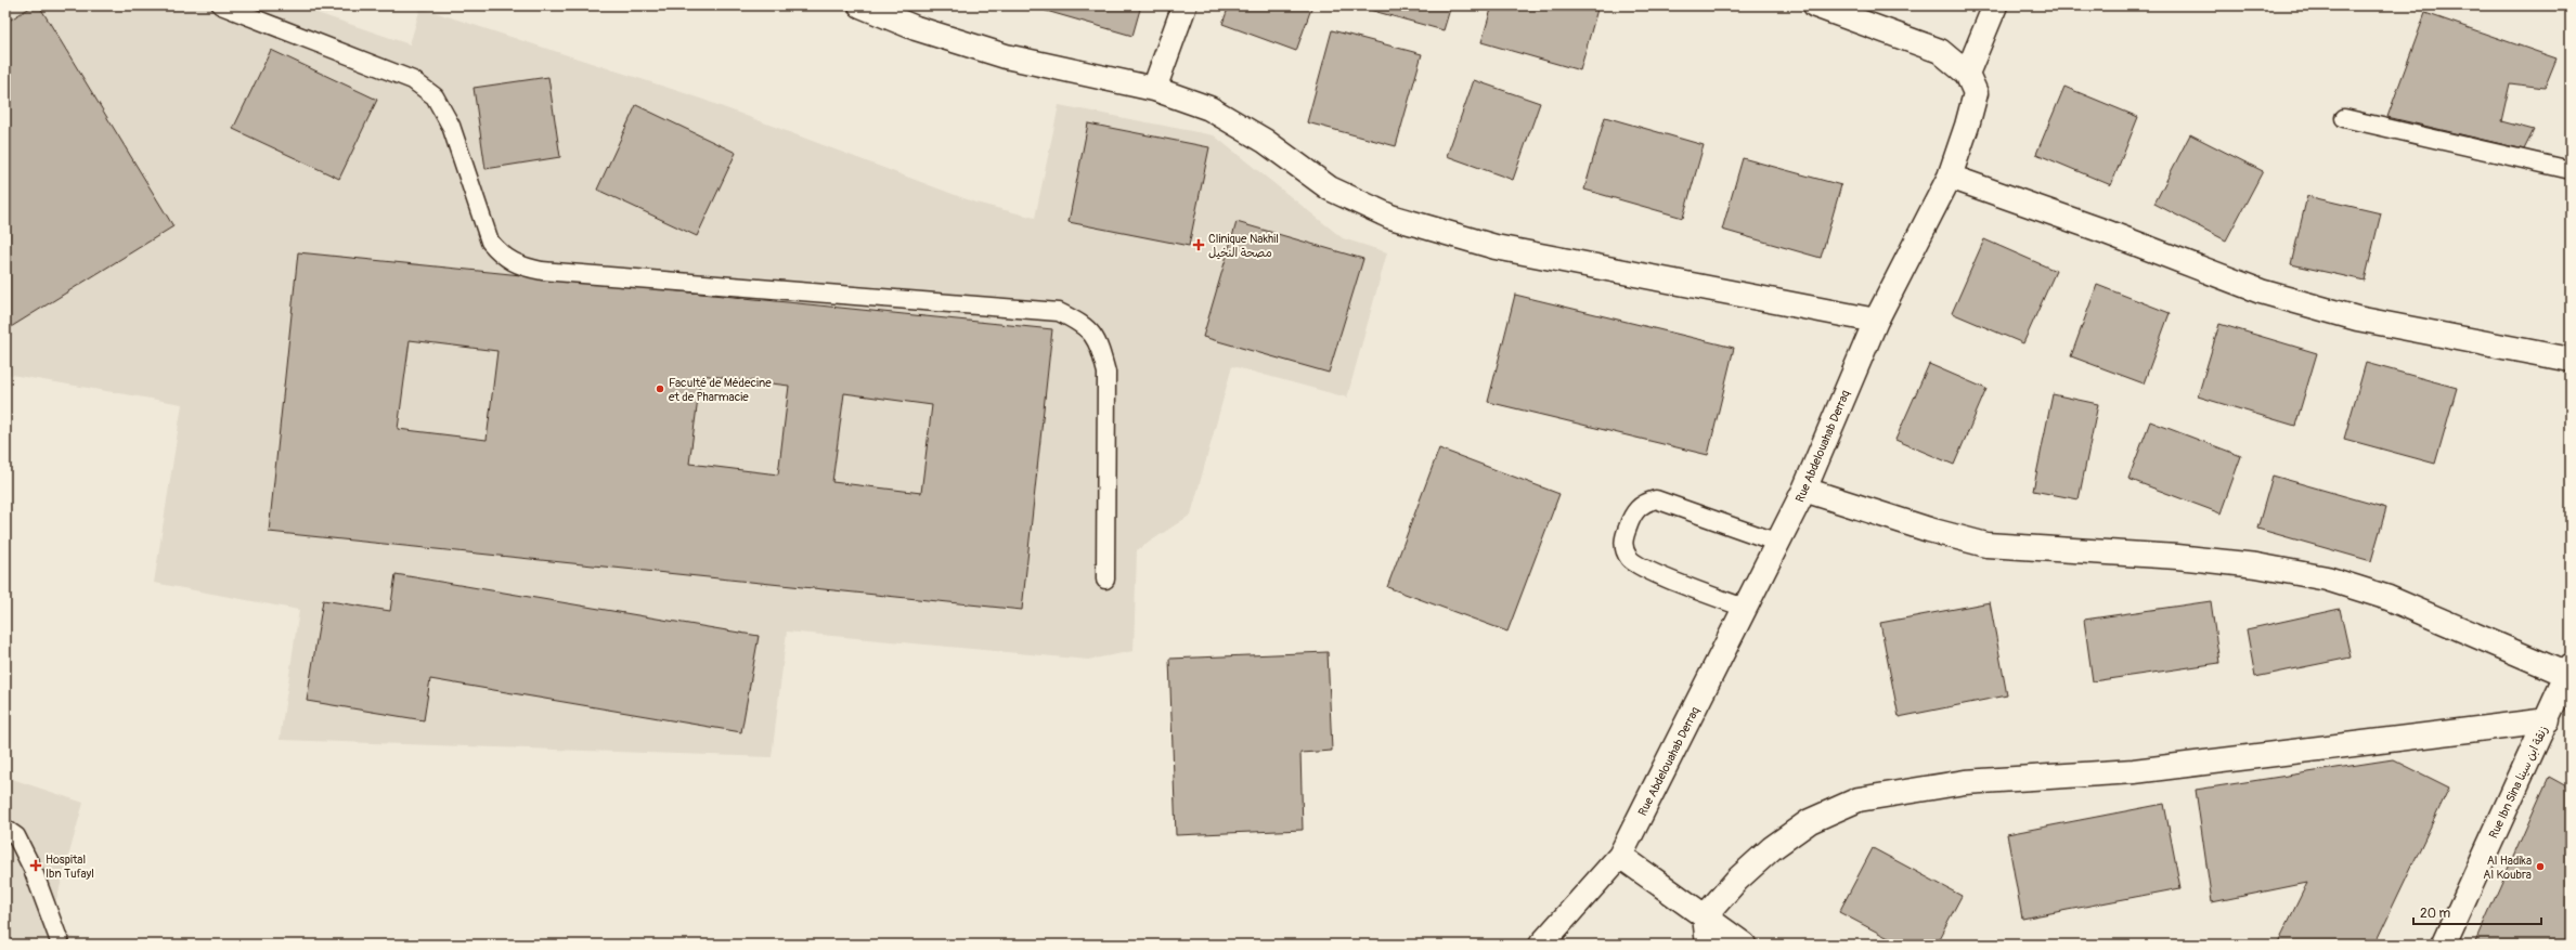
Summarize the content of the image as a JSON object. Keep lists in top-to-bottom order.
{
  "streets": {
    "street": ["Rue Abdelouahab Derraq", "Rue Ibn Sina زنقة ابن سينا"]
  },
  "places": {
    "health": ["Clinique Nakhil مصحة النخيل", "Hospital Ibn Tufayl"],
    "other": ["Faculté de Médecine et de Pharmacie", "Al Hadika Al Koubra"]
  },
  "scale_bar": "20 m"
}
